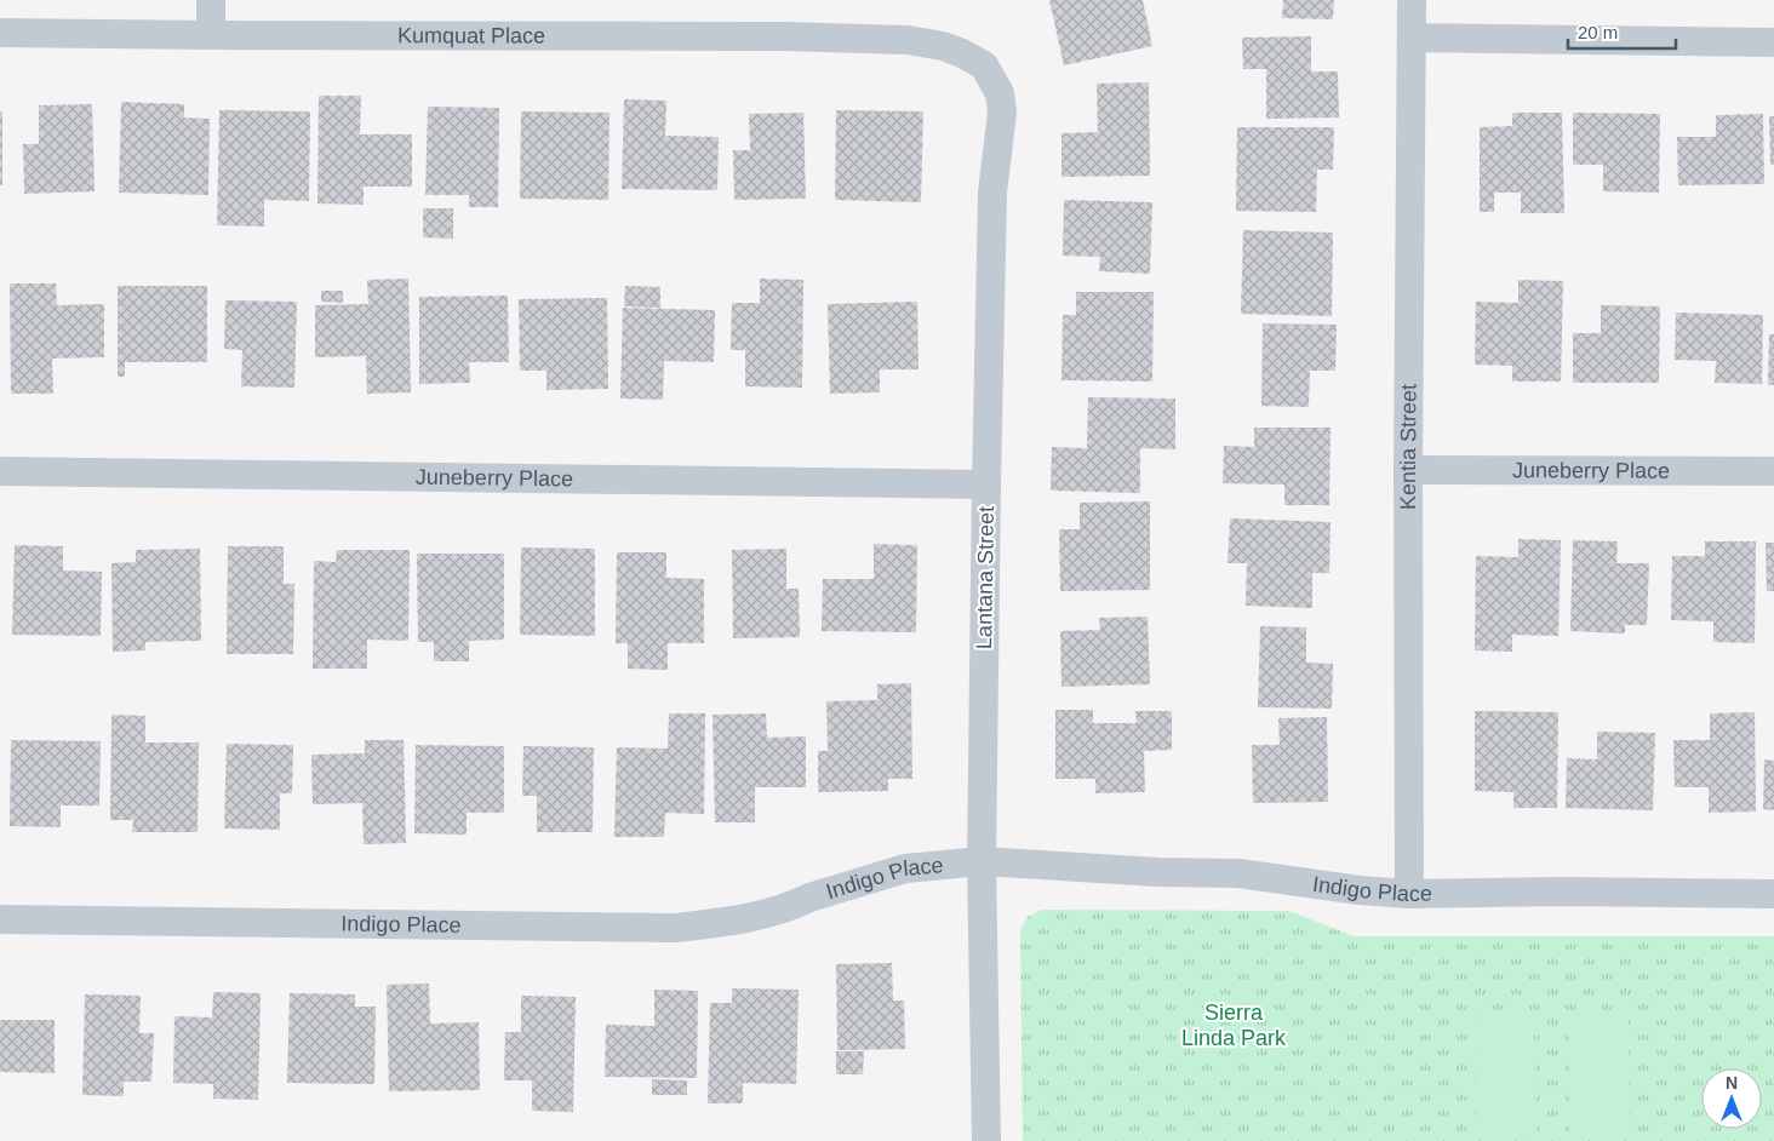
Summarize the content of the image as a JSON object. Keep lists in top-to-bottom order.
{
  "streets": {
    "street": [
      "Kumquat Place",
      "Kentia Street",
      "Juneberry Place",
      "Lantana Street",
      "Indigo Place"
    ]
  },
  "crossings": [
    ["Kumquat Place", "Lantana Street"],
    ["Kentia Street", "Juneberry Place"],
    ["Kentia Street", "Indigo Place"],
    ["Juneberry Place", "Lantana Street"],
    ["Lantana Street", "Indigo Place"]
  ],
  "parks": ["Sierra Linda Park"],
  "scale_bar": "20 m",
  "north": "top"
}
